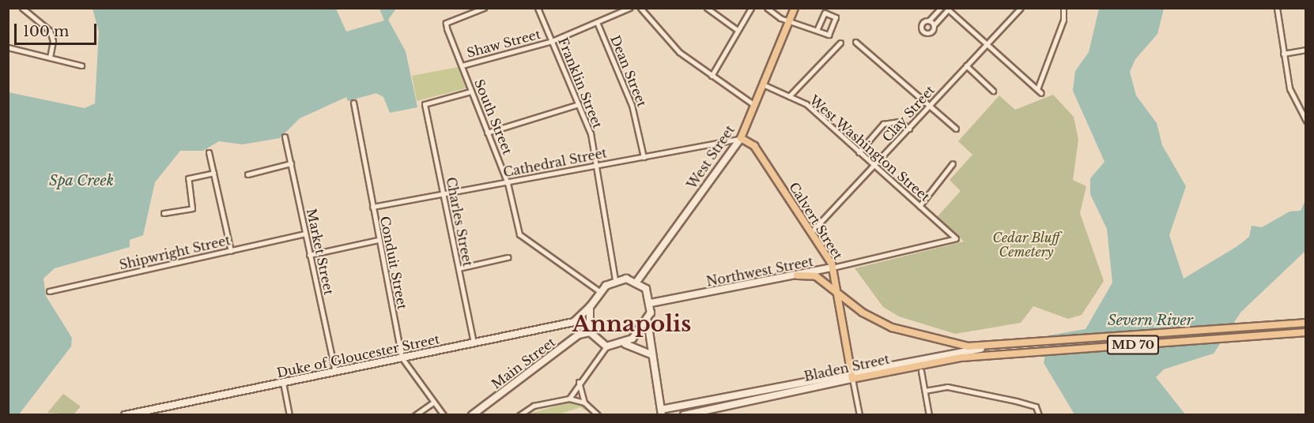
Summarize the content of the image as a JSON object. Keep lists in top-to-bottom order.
{
  "streets": {
    "main road": [
      "West Street",
      "Calvert Street",
      "Northwest Street",
      "MD 70",
      "Duke of Gloucester Street",
      "Main Street",
      "Bladen Street"
    ],
    "street": [
      "Shaw Street",
      "Dean Street",
      "Franklin Street",
      "Clay Street",
      "South Street",
      "West Washington Street",
      "Cathedral Street",
      "Charles Street",
      "Market Street",
      "Shipwright Street",
      "Conduit Street"
    ]
  },
  "crossings": [
    ["Shaw Street", "Dean Street"],
    ["Shaw Street", "Franklin Street"],
    ["Shaw Street", "South Street"],
    ["Dean Street", "Cathedral Street"],
    ["Franklin Street", "South Street"],
    ["Franklin Street", "West Street"],
    ["Franklin Street", "Cathedral Street"],
    ["Franklin Street", "Northwest Street"],
    ["Franklin Street", "Duke of Gloucester Street"],
    ["Franklin Street", "Main Street"],
    ["Clay Street", "West Washington Street"],
    ["Clay Street", "Calvert Street"],
    ["South Street", "West Street"],
    ["South Street", "Cathedral Street"],
    ["South Street", "Charles Street"],
    ["South Street", "Northwest Street"],
    ["South Street", "Duke of Gloucester Street"],
    ["South Street", "Main Street"],
    ["West Washington Street", "West Street"],
    ["West Washington Street", "Northwest Street"],
    ["West Street", "Cathedral Street"],
    ["West Street", "Calvert Street"],
    ["West Street", "Northwest Street"],
    ["West Street", "Duke of Gloucester Street"],
    ["West Street", "Main Street"],
    ["Cathedral Street", "Calvert Street"],
    ["Cathedral Street", "Charles Street"],
    ["Cathedral Street", "Conduit Street"],
    ["Calvert Street", "Northwest Street"],
    ["Calvert Street", "Bladen Street"],
    ["Charles Street", "Duke of Gloucester Street"],
    ["Market Street", "Shipwright Street"],
    ["Market Street", "Duke of Gloucester Street"],
    ["Conduit Street", "Duke of Gloucester Street"],
    ["Northwest Street", "Duke of Gloucester Street"],
    ["Northwest Street", "Main Street"],
    ["MD 70", "Bladen Street"],
    ["Duke of Gloucester Street", "Main Street"]
  ],
  "districts": ["Annapolis"],
  "water": ["Spa Creek", "Severn River"],
  "parks": ["Cedar Bluff Cemetery"],
  "scale_bar": "100 m"
}
